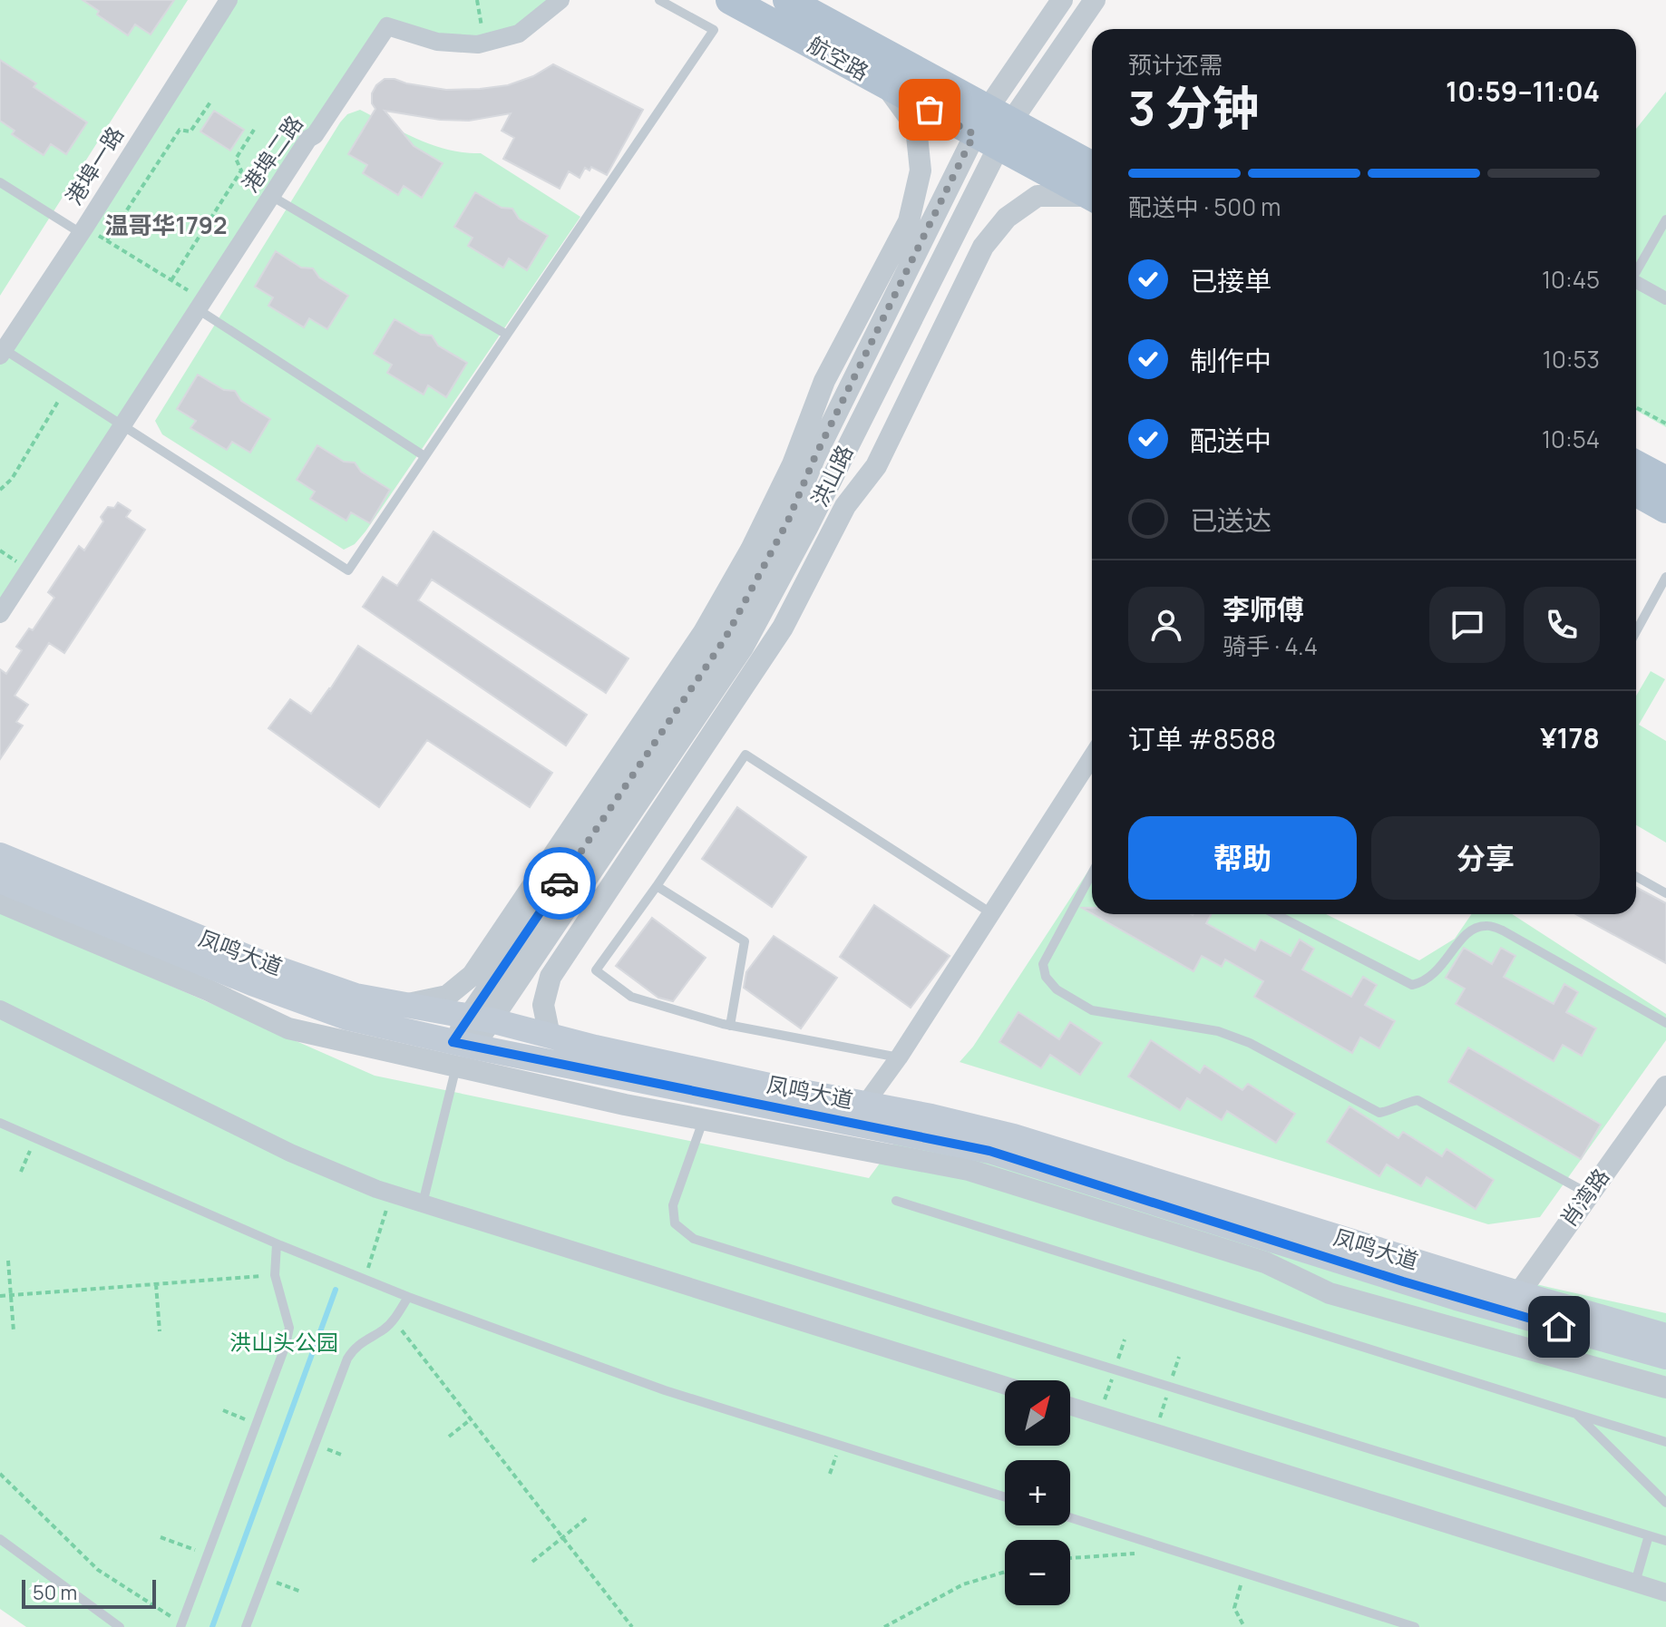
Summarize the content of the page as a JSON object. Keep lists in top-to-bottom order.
{
  "streets": {
    "main road": ["航空路", "凤鸣大道"],
    "street": [
      "港埠二路",
      "港埠一路",
      "洪山路",
      "肖湾路"
    ]
  },
  "crossings": [
    ["航空路", "洪山路"],
    ["洪山路", "凤鸣大道"],
    ["凤鸣大道", "肖湾路"]
  ],
  "districts": ["温哥华1792"],
  "parks": ["洪山头公园"],
  "scale_bar": "50 m",
  "north": "top right",
  "page": {
    "heading": ["3 分钟", "预计还需", "10:59–11:04"],
    "panel": [
      "李师傅",
      "骑手 · 4.4",
      "订单 #8588",
      "¥178"
    ],
    "bar": "配送中 · 500 m",
    "list": [
      ["已接单", "10:45"],
      ["制作中", "10:53"],
      ["配送中", "10:54"],
      "已送达"
    ],
    "buttons": ["帮助", "分享"],
    "map_buttons": ["+", "−"],
    "scale": "50 m"
  }
}
